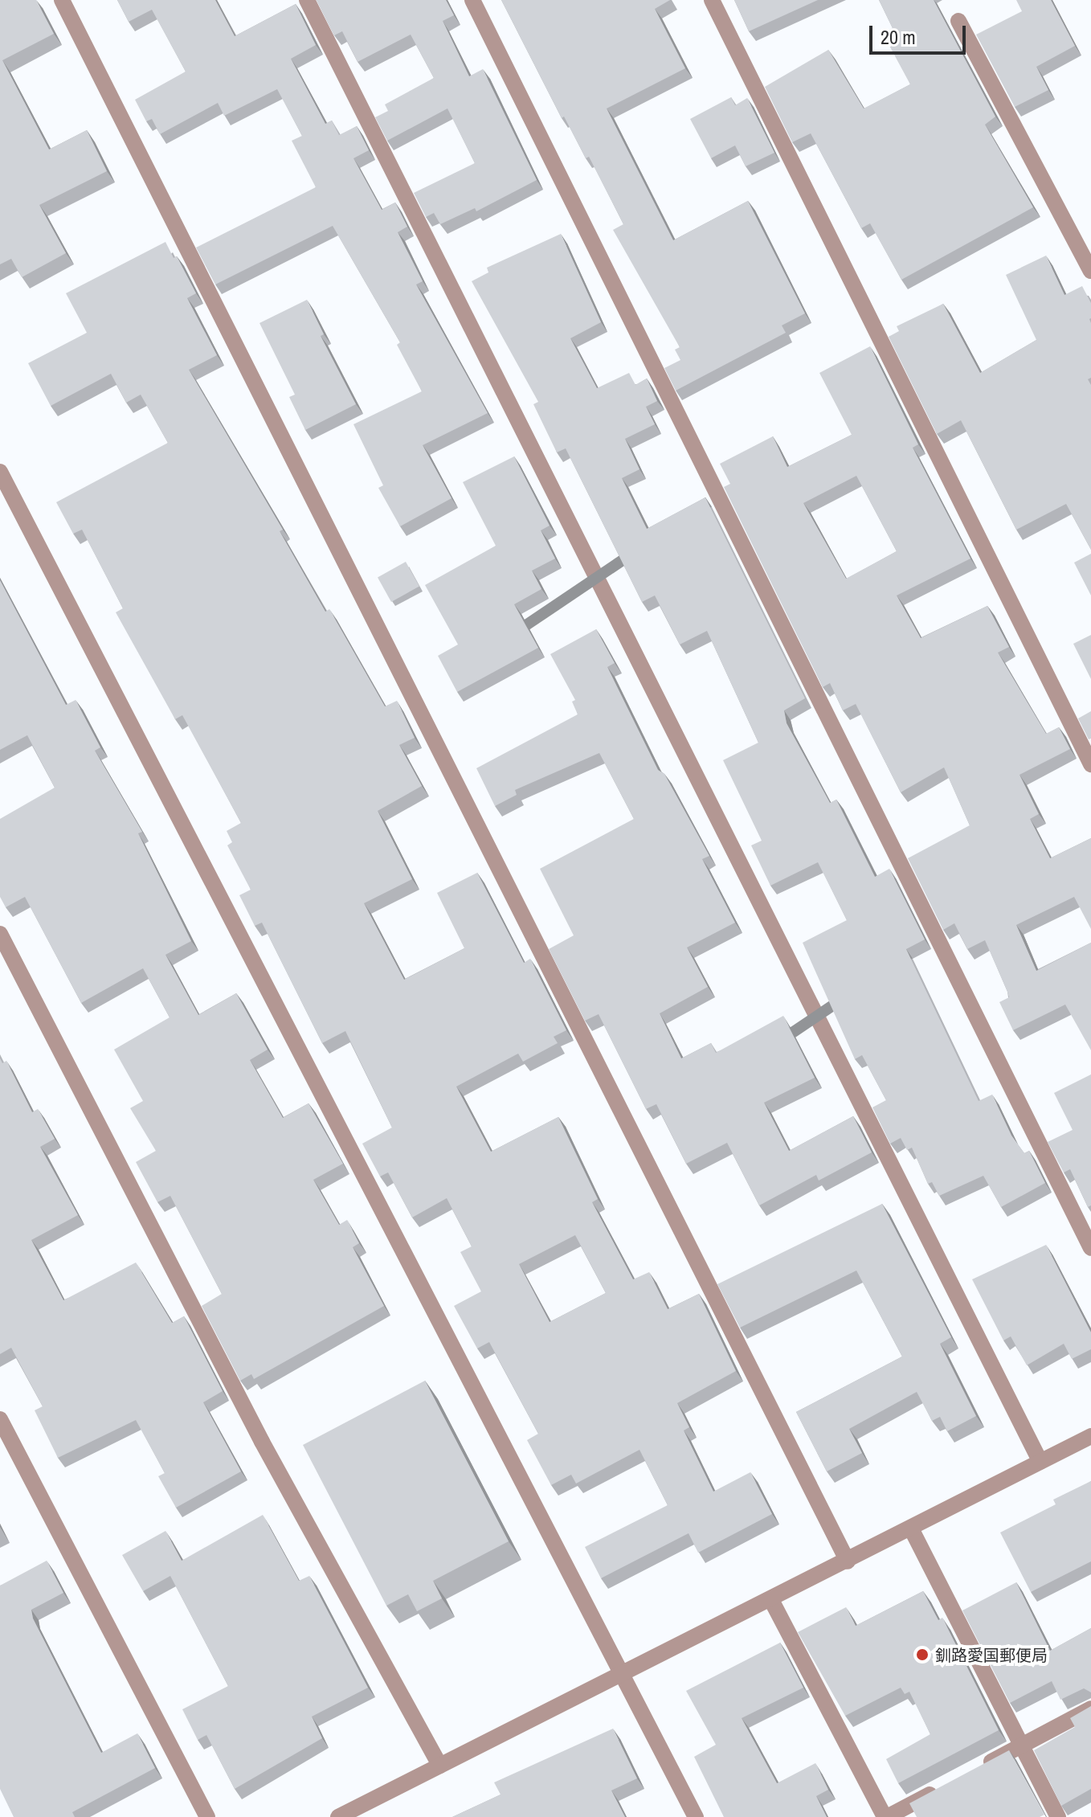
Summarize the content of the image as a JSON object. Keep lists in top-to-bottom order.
{
  "places": ["釧路愛国郵便局"],
  "scale_bar": "20 m"
}
